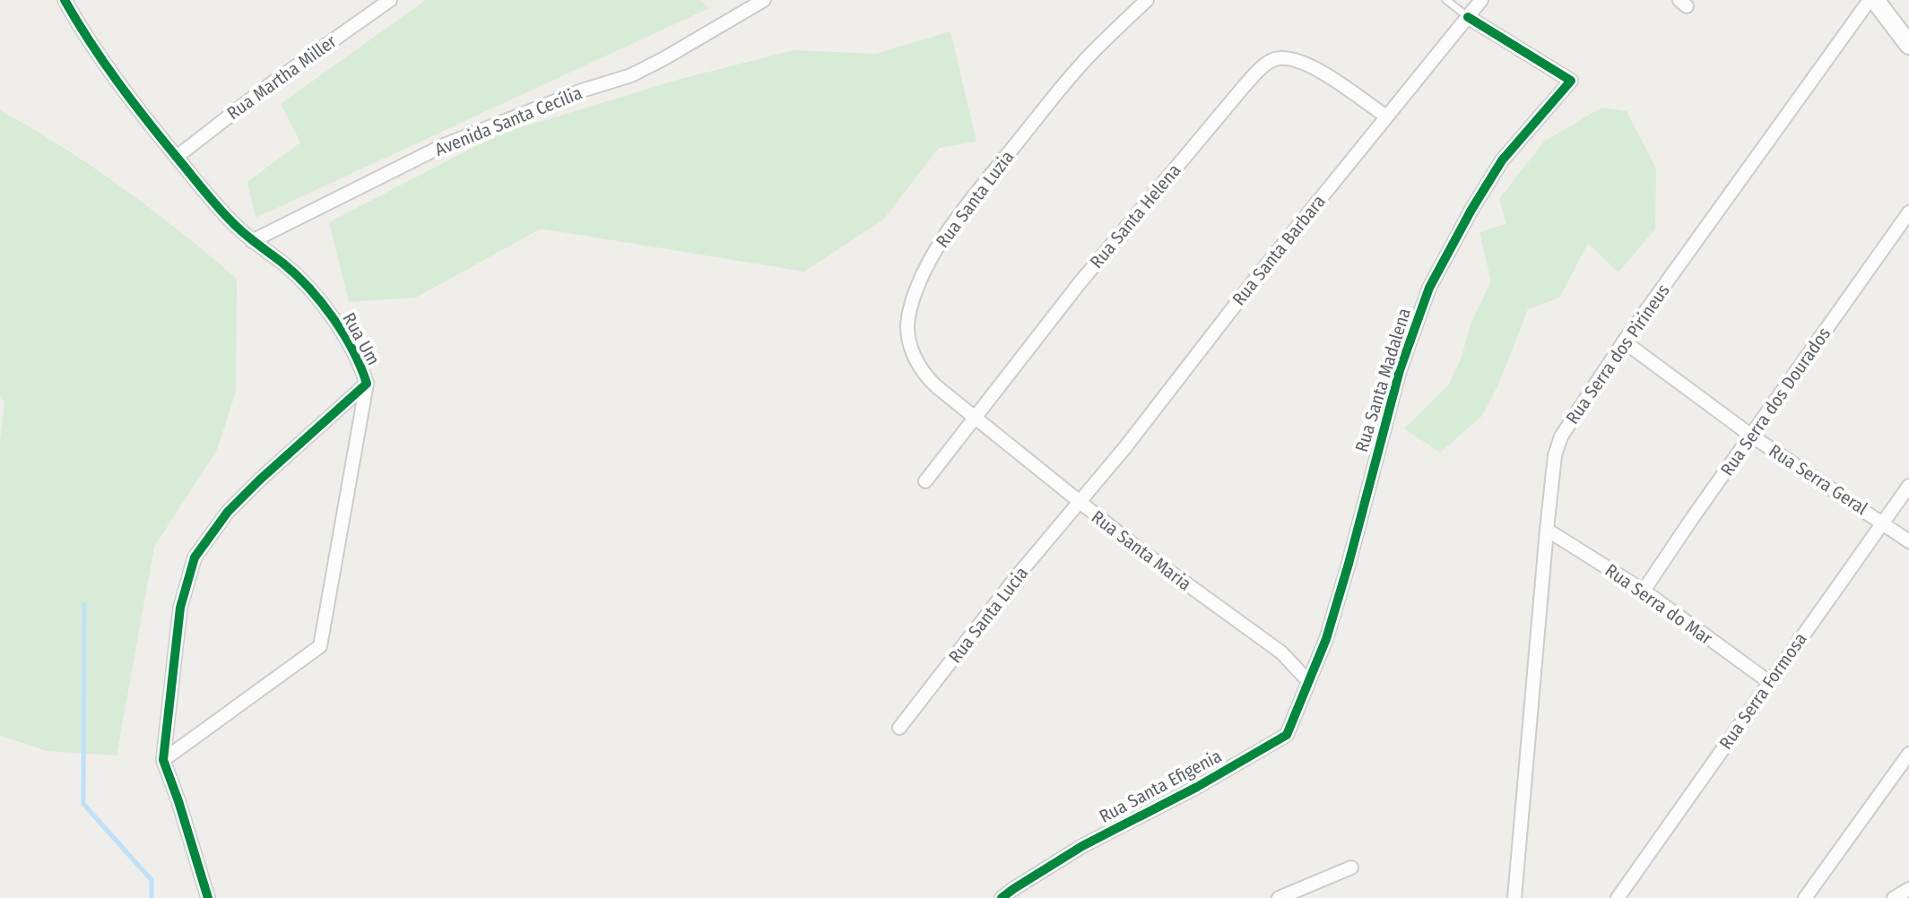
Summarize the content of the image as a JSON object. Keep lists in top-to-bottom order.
{
  "streets": {
    "street": [
      "Rua Martha Miller",
      "Avenida Santa Cecília",
      "Rua Santa Luzia",
      "Rua Santa Helena",
      "Rua Santa Barbara",
      "Rua Um",
      "Rua Serra dos Pirineus",
      "Rua Santa Madalena",
      "Rua Serra dos Dourados",
      "Rua Serra Geral",
      "Rua Santa Maria",
      "Rua Serra do Mar",
      "Rua Santa Lucia",
      "Rua Serra Formosa",
      "Rua Santa Efigenia"
    ]
  },
  "crossings": [
    ["Rua Martha Miller", "Rua Um"],
    ["Avenida Santa Cecília", "Rua Um"],
    ["Rua Santa Luzia", "Rua Santa Helena"],
    ["Rua Santa Luzia", "Rua Santa Maria"],
    ["Rua Santa Helena", "Rua Santa Barbara"],
    ["Rua Santa Helena", "Rua Santa Maria"],
    ["Rua Santa Barbara", "Rua Santa Madalena"],
    ["Rua Santa Barbara", "Rua Santa Maria"],
    ["Rua Santa Barbara", "Rua Santa Lucia"],
    ["Rua Serra dos Pirineus", "Rua Serra Geral"],
    ["Rua Serra dos Pirineus", "Rua Serra do Mar"],
    ["Rua Santa Madalena", "Rua Santa Maria"],
    ["Rua Santa Madalena", "Rua Santa Efigenia"],
    ["Rua Serra dos Dourados", "Rua Serra Geral"],
    ["Rua Serra dos Dourados", "Rua Serra do Mar"],
    ["Rua Serra Geral", "Rua Serra Formosa"],
    ["Rua Santa Maria", "Rua Santa Lucia"],
    ["Rua Santa Maria", "Rua Santa Efigenia"],
    ["Rua Serra do Mar", "Rua Serra Formosa"]
  ]
}
